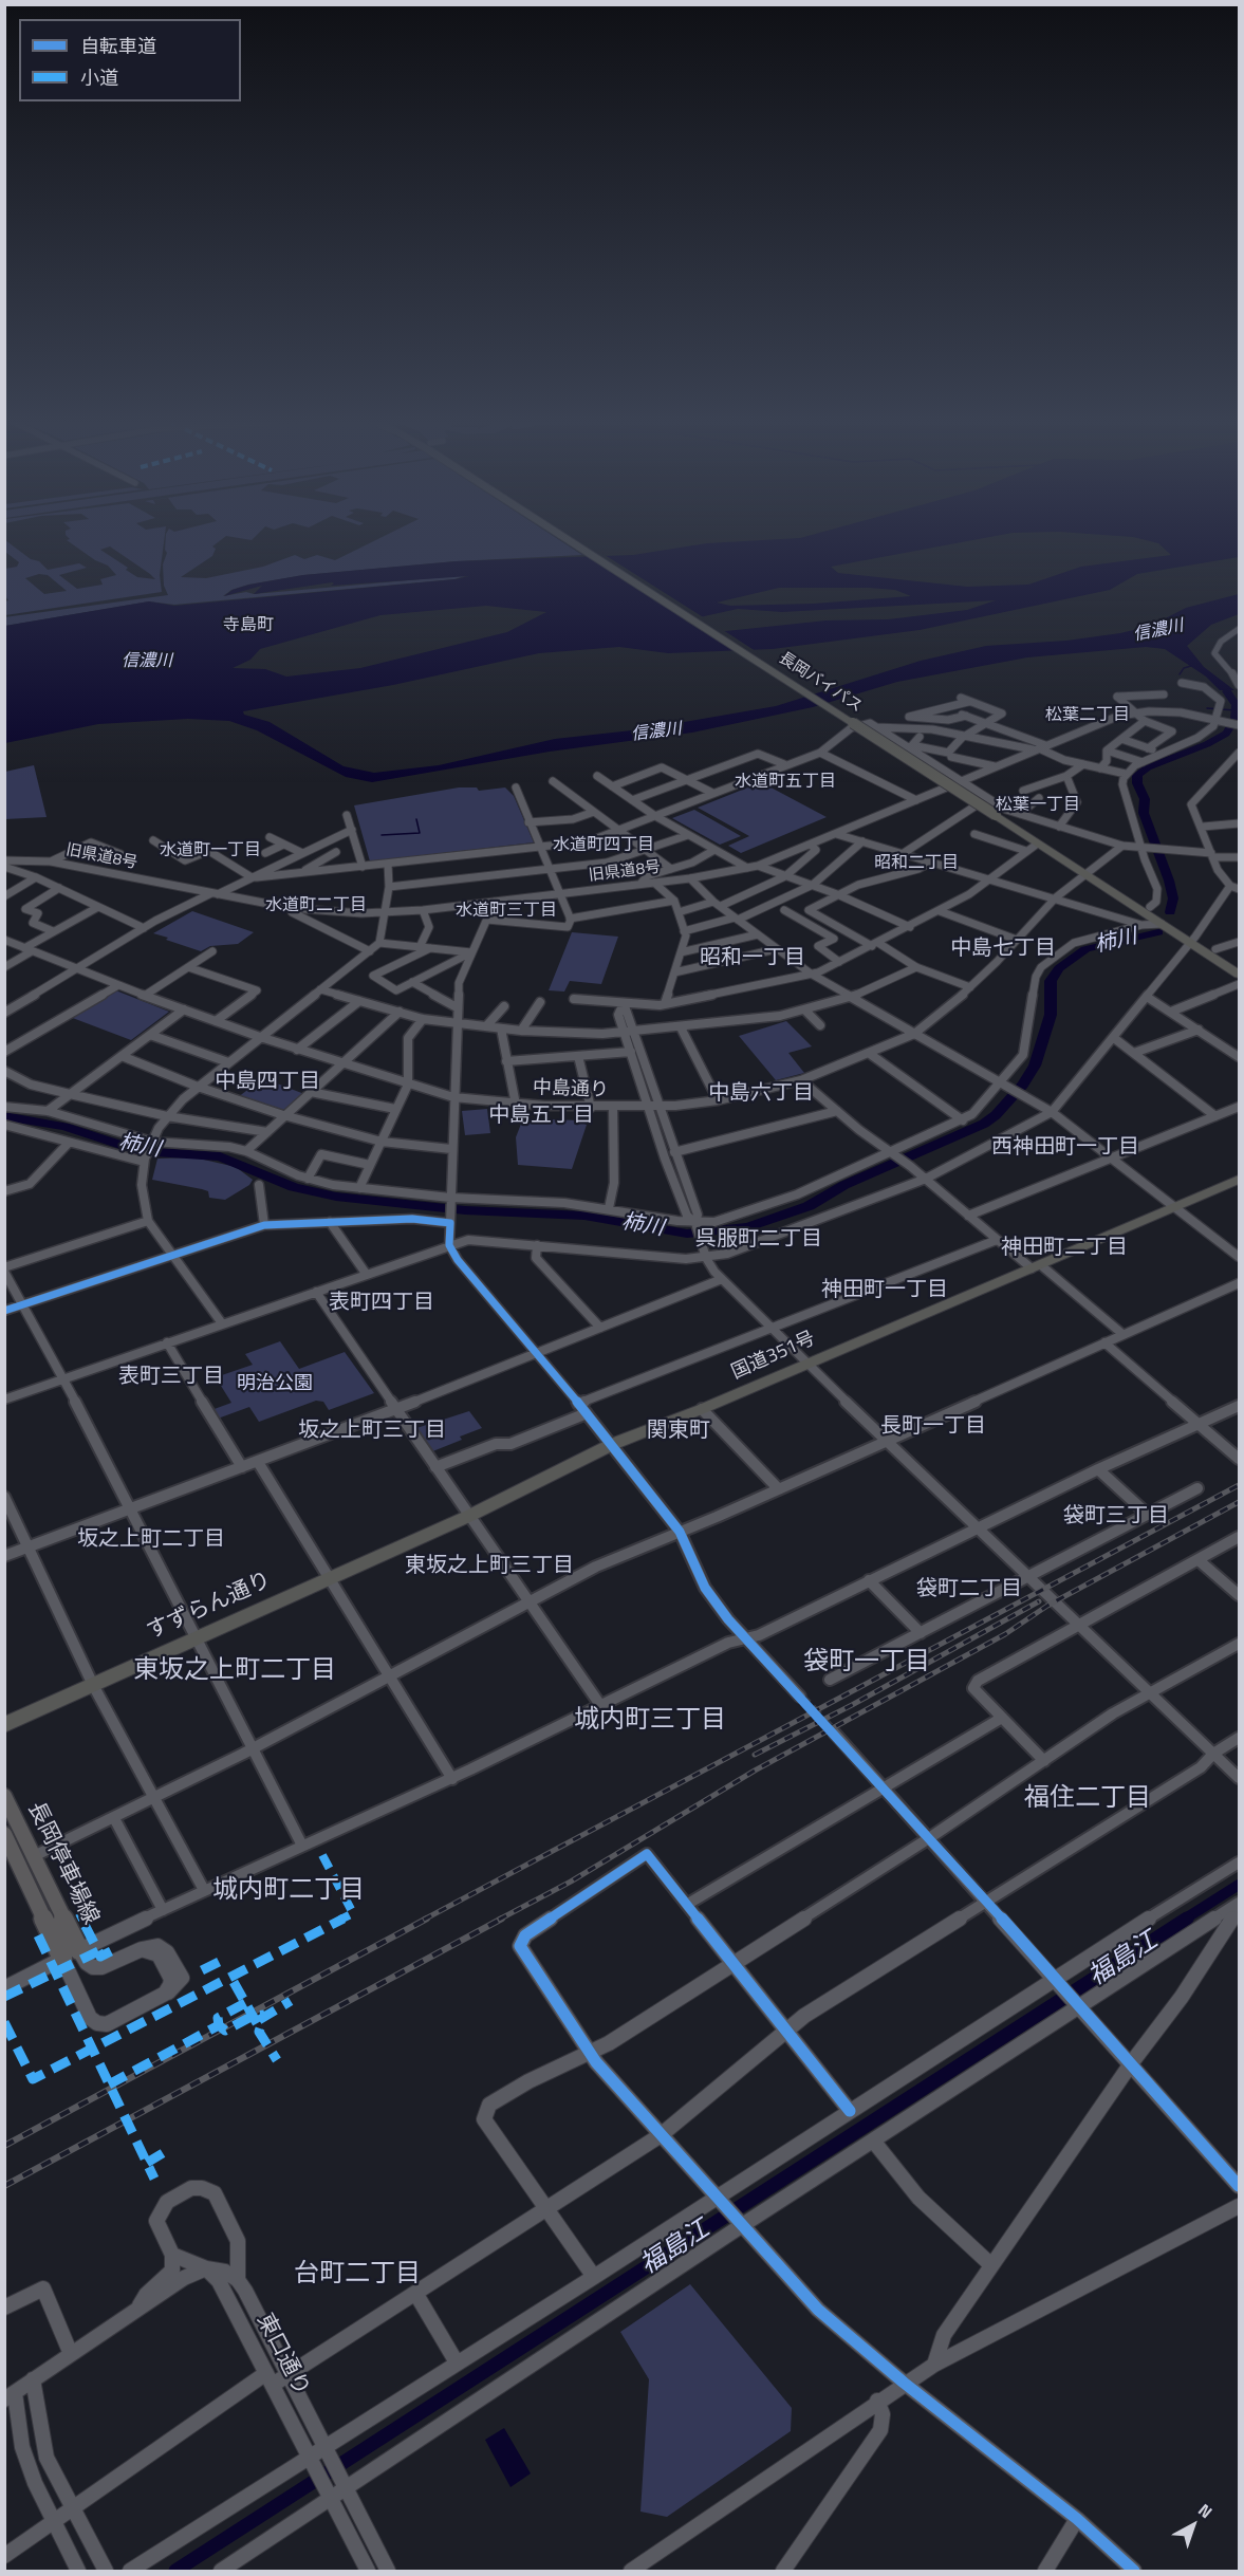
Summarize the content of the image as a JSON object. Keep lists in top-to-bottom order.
{
  "streets": {
    "highway": ["長岡バイパス", "国道351号", "すずらん通り"],
    "main road": ["長岡停車場線"],
    "street": ["旧県道8号", "中島通り", "東口通り"]
  },
  "crossings": [
    ["長岡バイパス", "中島通り"],
    ["国道351号", "すずらん通り"]
  ],
  "districts": [
    "寺島町",
    "松葉二丁目",
    "水道町五丁目",
    "松葉一丁目",
    "水道町四丁目",
    "水道町一丁目",
    "昭和二丁目",
    "水道町二丁目",
    "水道町三丁目",
    "中島七丁目",
    "昭和一丁目",
    "中島四丁目",
    "中島六丁目",
    "中島五丁目",
    "西神田町一丁目",
    "呉服町二丁目",
    "神田町二丁目",
    "神田町一丁目",
    "表町四丁目",
    "表町三丁目",
    "長町一丁目",
    "坂之上町三丁目",
    "関東町",
    "袋町三丁目",
    "坂之上町二丁目",
    "東坂之上町三丁目",
    "袋町二丁目",
    "袋町一丁目",
    "東坂之上町二丁目",
    "城内町三丁目",
    "福住二丁目",
    "城内町二丁目",
    "台町二丁目"
  ],
  "water": ["信濃川", "柿川", "福島江"],
  "parks": ["明治公園"],
  "legend": ["自転車道", "小道"],
  "north": "top right"
}
